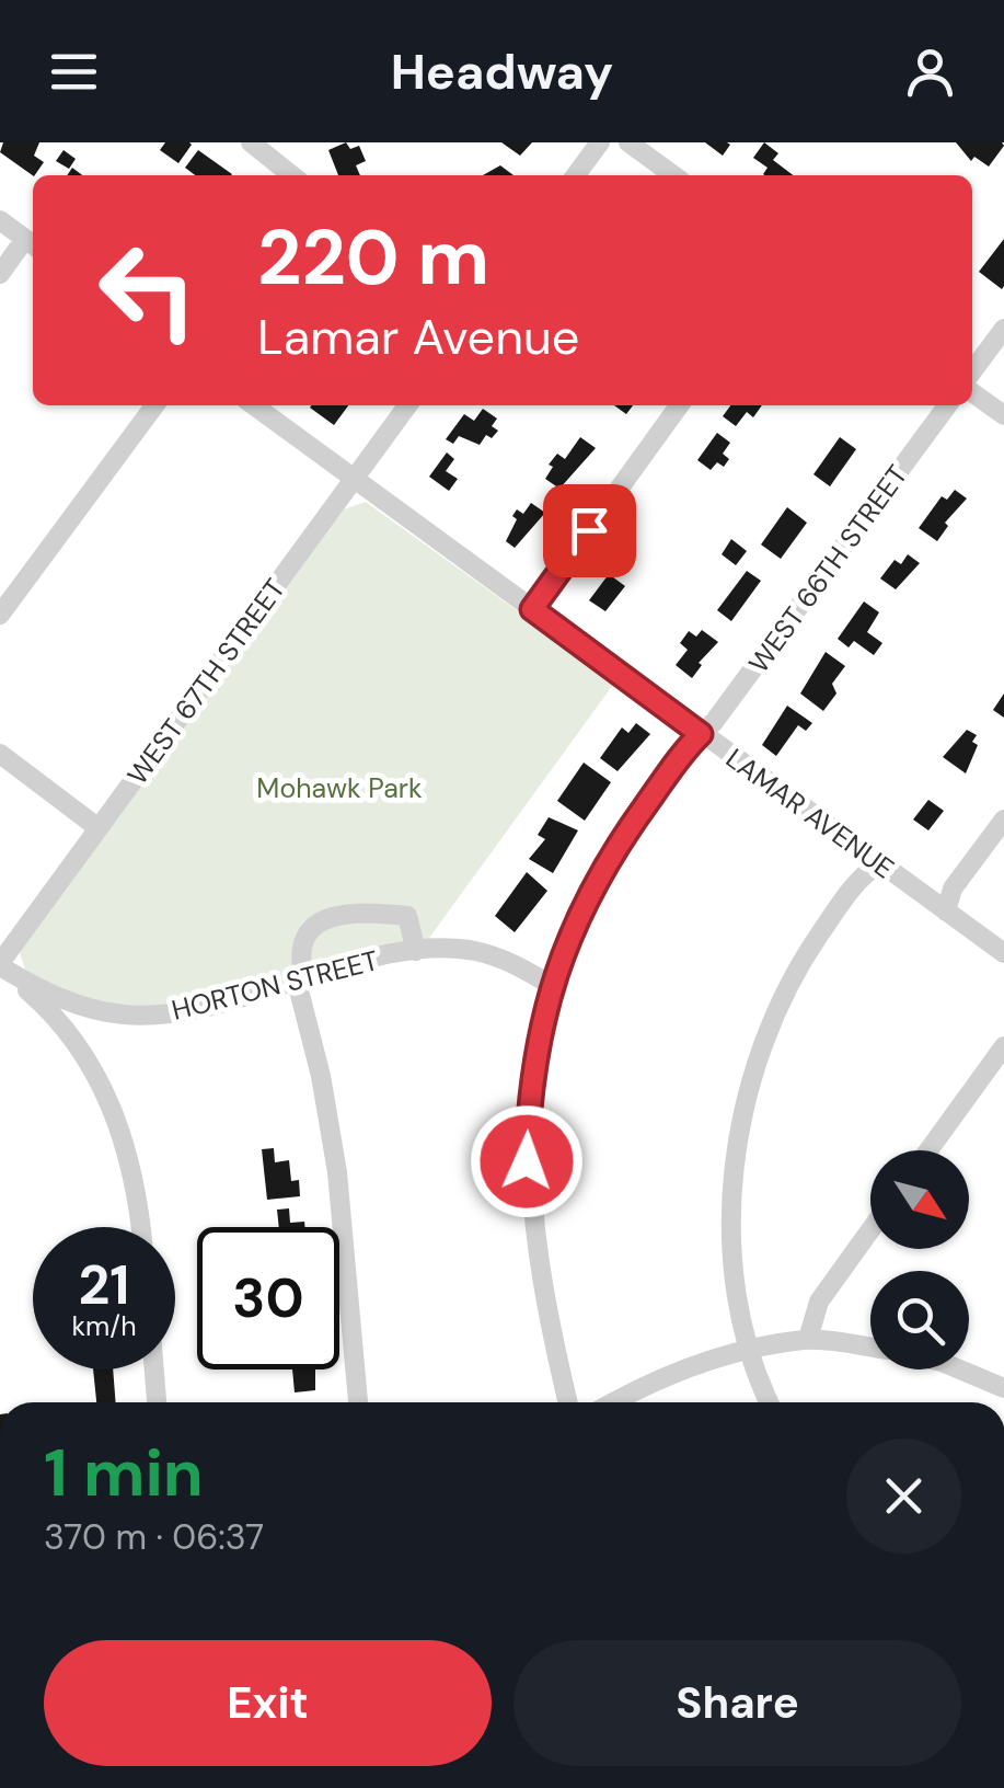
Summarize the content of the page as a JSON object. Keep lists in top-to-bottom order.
{
  "streets": {
    "street": [
      "WEST 66TH STREET",
      "WEST 67TH STREET",
      "LAMAR AVENUE",
      "HORTON STREET"
    ]
  },
  "crossings": [
    ["WEST 66TH STREET", "LAMAR AVENUE"],
    ["WEST 66TH STREET", "HORTON STREET"],
    ["WEST 67TH STREET", "LAMAR AVENUE"],
    ["WEST 67TH STREET", "HORTON STREET"]
  ],
  "parks": ["Mohawk Park"],
  "north": "bottom right",
  "page": {
    "header": "Headway",
    "turn": ["220 m", "Lamar Avenue"],
    "speed": "21 km/h",
    "limit": "30",
    "heading": ["1 min", "370 m · 06:37"],
    "buttons": ["Exit", "Share"]
  }
}
